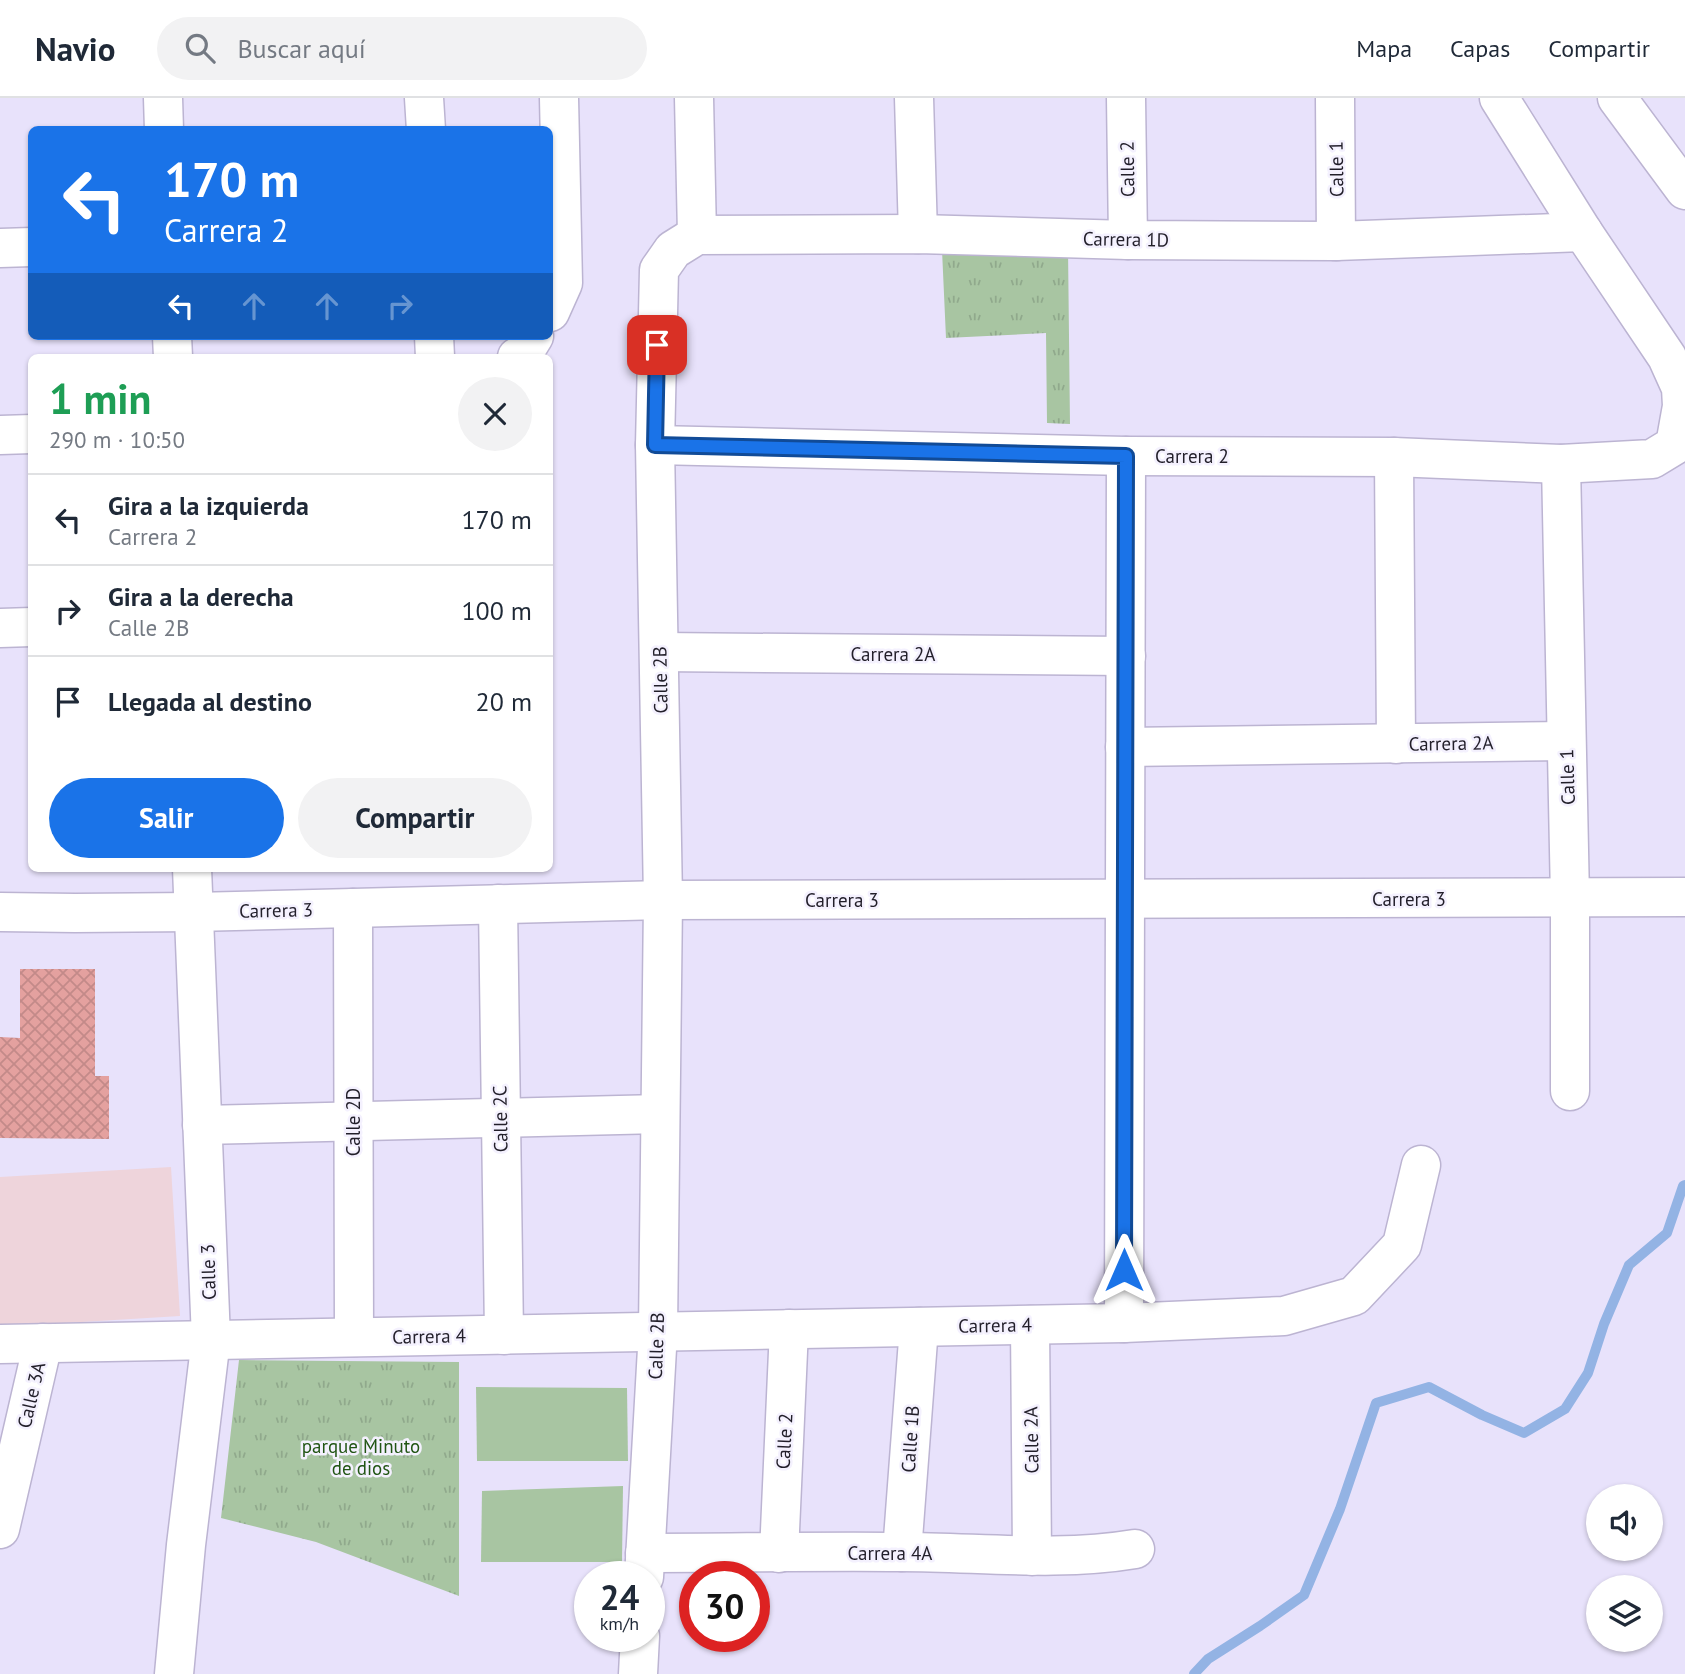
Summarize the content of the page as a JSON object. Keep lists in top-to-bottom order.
{
  "streets": {
    "street": [
      "Calle 2",
      "Calle 1",
      "Carrera 1D",
      "Carrera 2",
      "Carrera 2A",
      "Calle 2B",
      "Carrera 3",
      "Calle 2C",
      "Calle 2D",
      "Calle 3",
      "Carrera 4",
      "Calle 3A",
      "Calle 1B",
      "Calle 2A",
      "Carrera 4A"
    ]
  },
  "crossings": [
    ["Calle 2", "Carrera 1D"],
    ["Calle 2", "Carrera 4"],
    ["Calle 2", "Carrera 4A"],
    ["Calle 1", "Carrera 1D"],
    ["Calle 1", "Carrera 2"],
    ["Calle 1", "Carrera 2A"],
    ["Calle 1", "Carrera 3"],
    ["Carrera 1D", "Carrera 2"],
    ["Carrera 1D", "Calle 2B"],
    ["Carrera 2", "Calle 2B"],
    ["Carrera 2A", "Calle 2B"],
    ["Calle 2B", "Carrera 3"],
    ["Calle 2B", "Carrera 4"],
    ["Carrera 3", "Calle 2C"],
    ["Carrera 3", "Calle 2D"],
    ["Carrera 3", "Calle 3"],
    ["Calle 2C", "Carrera 4"],
    ["Calle 2D", "Carrera 4"],
    ["Calle 3", "Carrera 4"],
    ["Carrera 4", "Calle 3A"],
    ["Carrera 4", "Calle 1B"],
    ["Carrera 4", "Calle 2A"],
    ["Calle 1B", "Carrera 4A"],
    ["Calle 2A", "Carrera 4A"]
  ],
  "parks": ["parque Minuto de dios"],
  "page": {
    "header": "Navio",
    "search": "Buscar aquí",
    "nav": ["Mapa", "Capas", "Compartir"],
    "turn": ["170 m", "Carrera 2"],
    "heading": ["1 min", "290 m · 10:50"],
    "list": [
      {
        "name": "Gira a la izquierda",
        "note": "Carrera 2",
        "value": "170 m"
      },
      {
        "name": "Gira a la derecha",
        "note": "Calle 2B",
        "value": "100 m"
      },
      {
        "name": "Llegada al destino",
        "value": "20 m"
      }
    ],
    "buttons": ["Salir", "Compartir"],
    "speed": "24 km/h",
    "limit": "30"
  }
}
